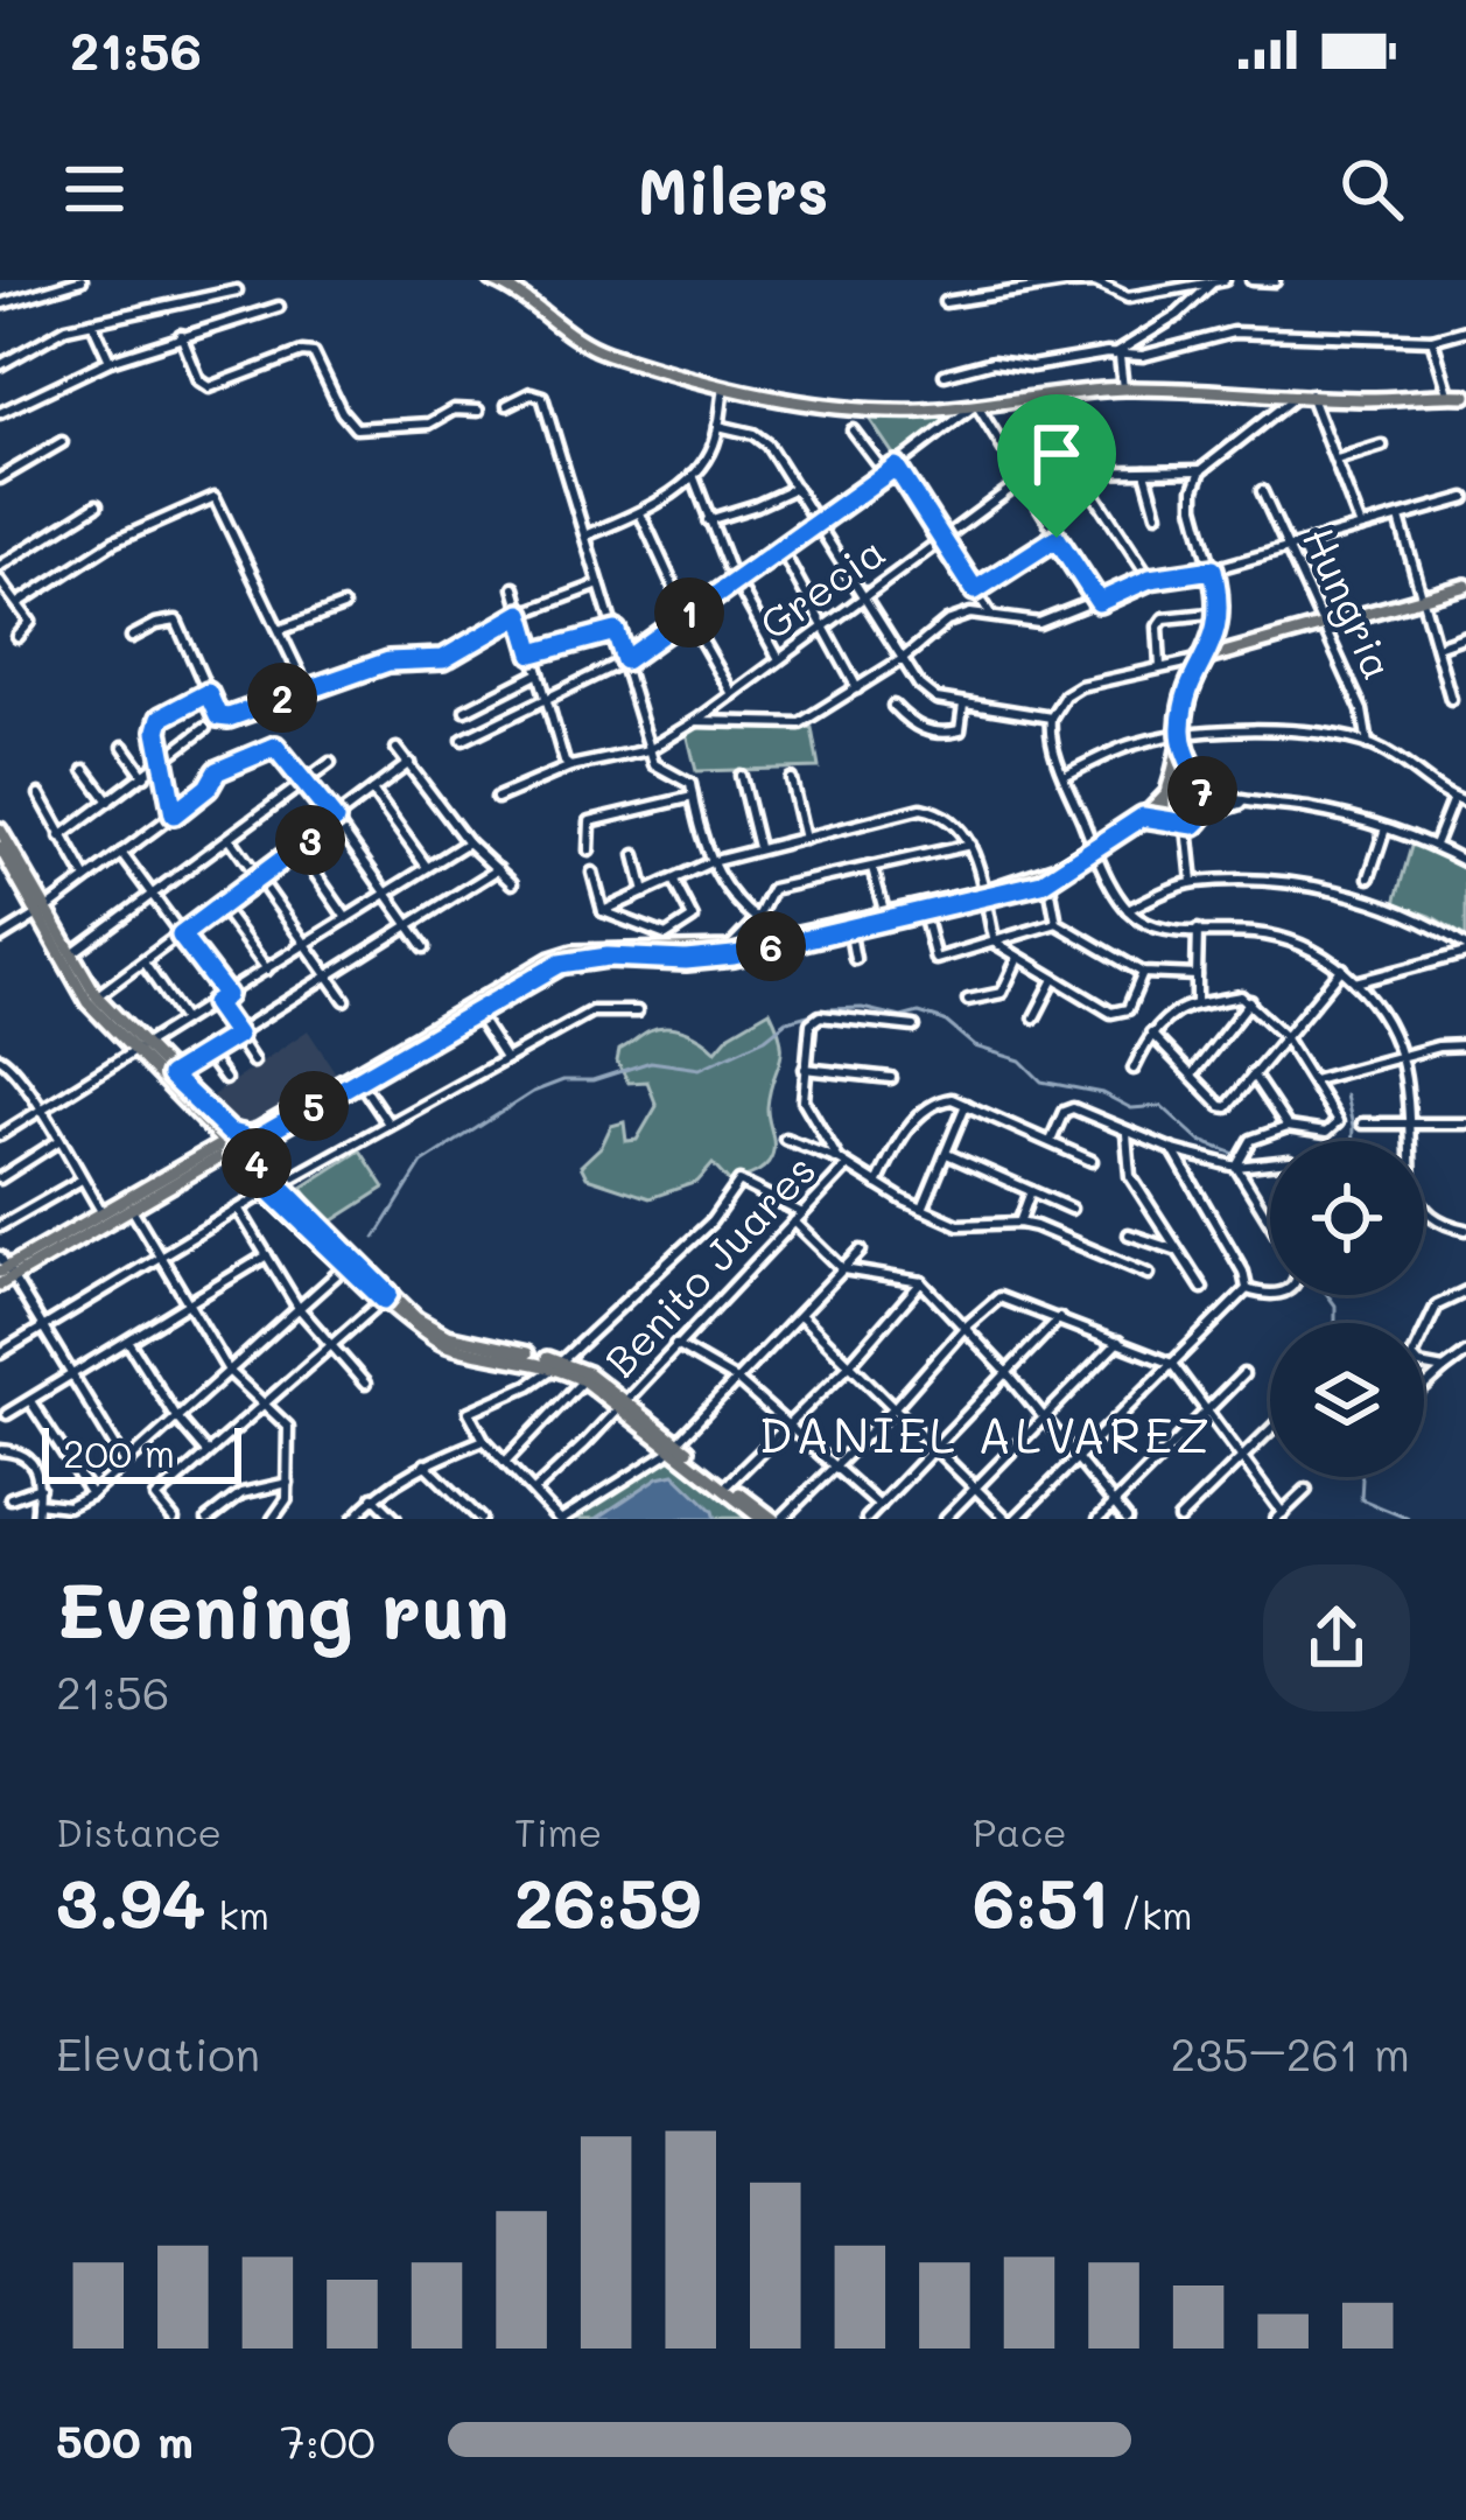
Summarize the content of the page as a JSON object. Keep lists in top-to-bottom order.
{
  "streets": {
    "street": ["Grecia", "Hungria", "Benito Juares"]
  },
  "districts": ["DANIEL ALVAREZ"],
  "scale_bar": "200 m",
  "page": {
    "status": "21:56",
    "header": "Milers",
    "pins": [
      "1",
      "2",
      "7",
      "3",
      "6",
      "5",
      "4"
    ],
    "scale": "200 m",
    "heading": ["Evening run", "21:56"],
    "stats": [
      ["Distance", "3.94 km"],
      ["Time", "26:59"],
      ["Pace", "6:51 /km"]
    ],
    "chart": ["Elevation", "235–261 m"],
    "list": [
      {
        "name": "500 m",
        "note": "7:00"
      }
    ]
  }
}
